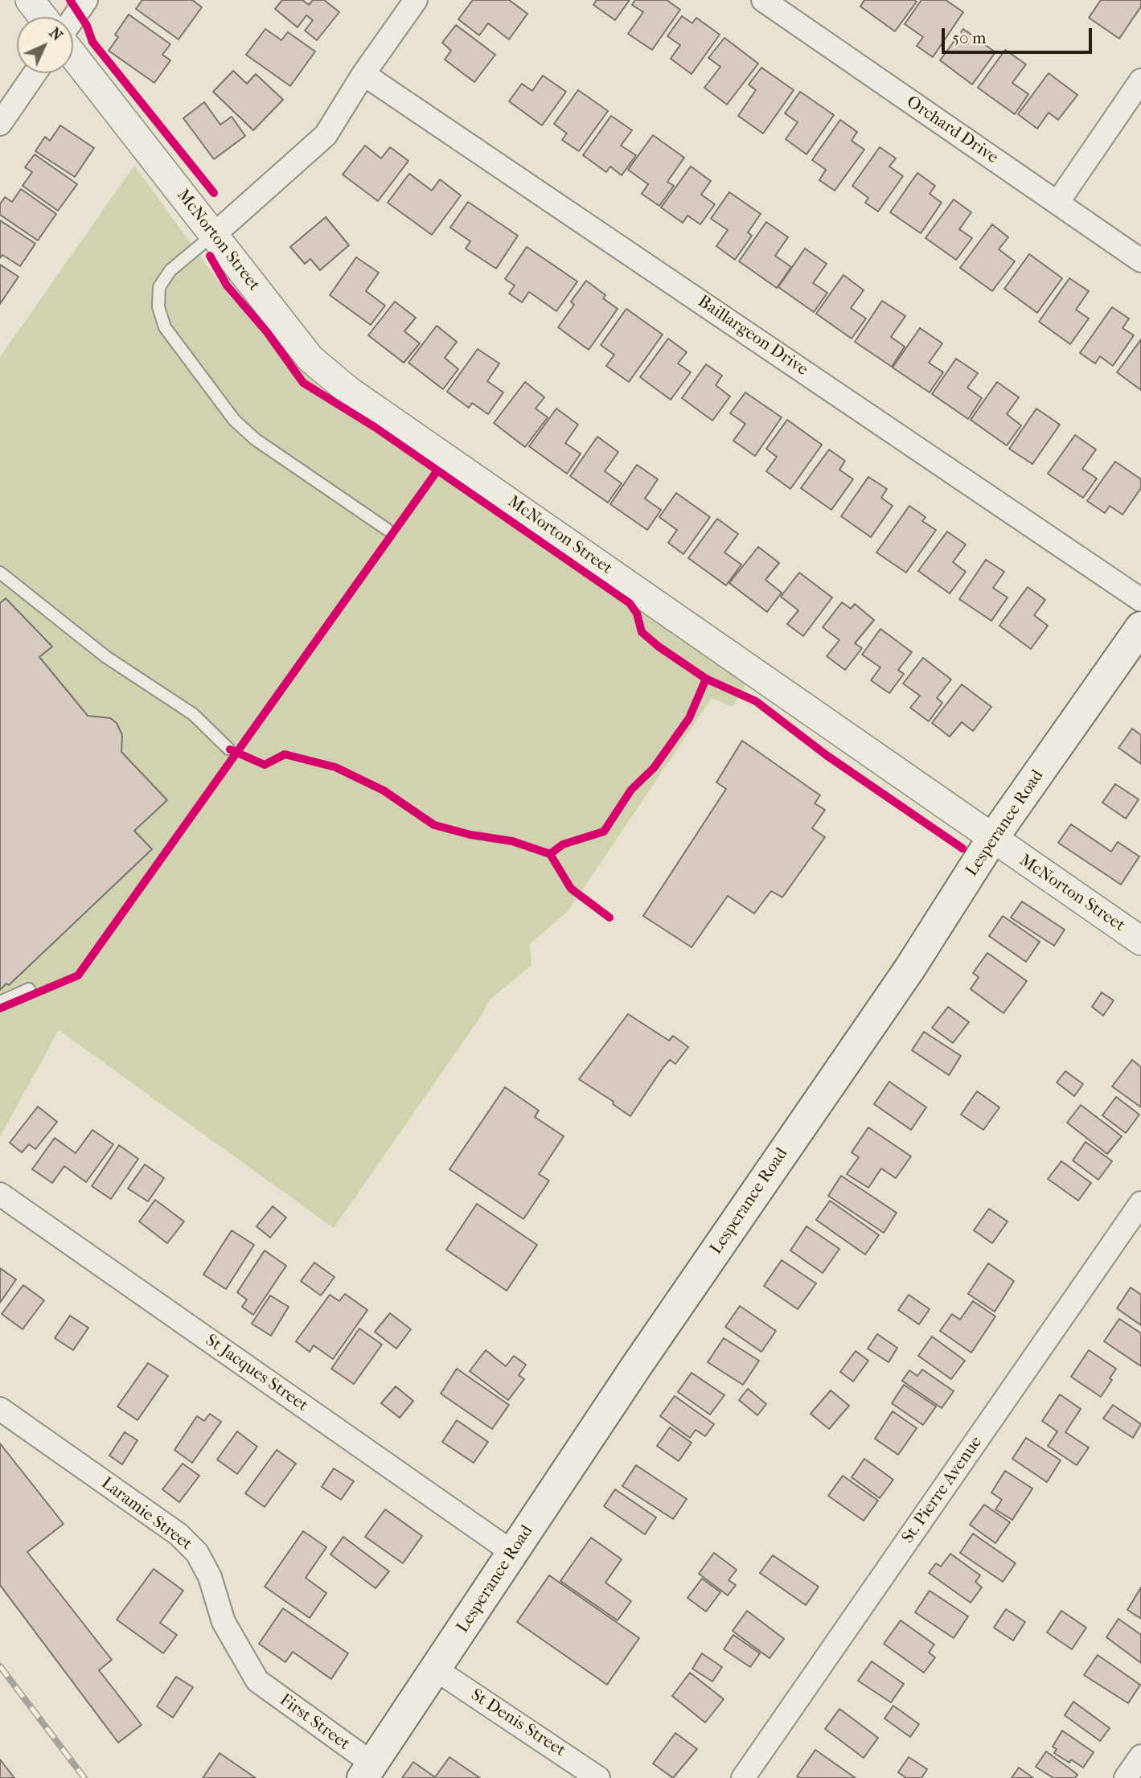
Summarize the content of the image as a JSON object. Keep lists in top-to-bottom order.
{
  "streets": {
    "main road": ["Lesperance Road"],
    "street": [
      "Orchard Drive",
      "McNorton Street",
      "Baillargeon Drive",
      "St Jacques Street",
      "St. Pierre Avenue",
      "Laramie Street",
      "First Street",
      "St Denis Street"
    ]
  },
  "crossings": [
    ["McNorton Street", "Lesperance Road"],
    ["Lesperance Road", "St Jacques Street"],
    ["Lesperance Road", "First Street"],
    ["Lesperance Road", "St Denis Street"],
    ["Laramie Street", "First Street"]
  ],
  "scale_bar": "50 m",
  "north": "top right"
}
